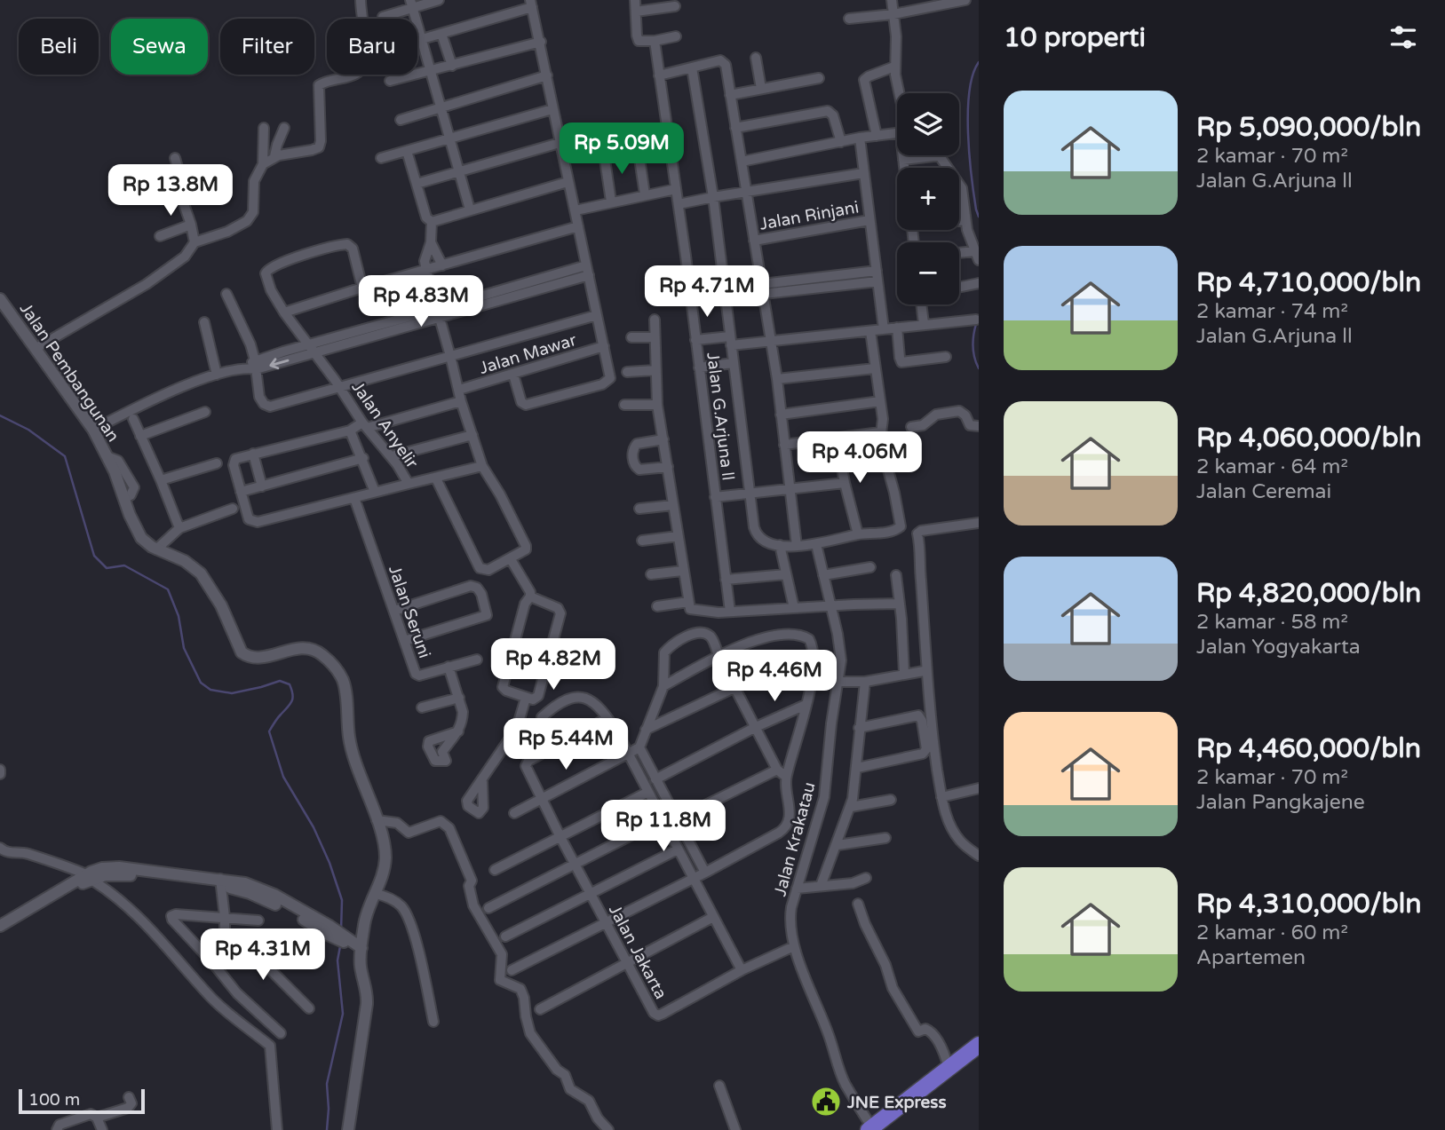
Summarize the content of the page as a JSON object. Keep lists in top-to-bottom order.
{
  "streets": {
    "street": [
      "Jalan Rinjani",
      "Jalan Mawar",
      "Jalan Pembangunan",
      "Jalan G.Arjuna ll",
      "Jalan Anyelir",
      "Jalan Seruni",
      "Jalan Krakatau",
      "Jalan Jakarta"
    ]
  },
  "crossings": [
    ["Jalan Krakatau", "Jalan Jakarta"]
  ],
  "places": {
    "public building": ["JNE Express"]
  },
  "scale_bar": "100 m",
  "page": {
    "heading": "10 properti",
    "chip": [
      "Beli",
      "Sewa",
      "Filter",
      "Baru"
    ],
    "list": [
      {
        "name": "Rp 5,090,000/bln",
        "note": "2 kamar · 70 m² · Jalan G.Arjuna ll"
      },
      {
        "name": "Rp 4,710,000/bln",
        "note": "2 kamar · 74 m² · Jalan G.Arjuna ll"
      },
      {
        "name": "Rp 4,060,000/bln",
        "note": "2 kamar · 64 m² · Jalan Ceremai"
      },
      {
        "name": "Rp 4,820,000/bln",
        "note": "2 kamar · 58 m² · Jalan Yogyakarta"
      },
      {
        "name": "Rp 4,460,000/bln",
        "note": "2 kamar · 70 m² · Jalan Pangkajene"
      },
      {
        "name": "Rp 4,310,000/bln",
        "note": "2 kamar · 60 m² · Apartemen"
      }
    ],
    "map_buttons": ["+", "−"],
    "price": [
      "Rp 5.09M",
      "Rp 13.8M",
      "Rp 4.71M",
      "Rp 4.83M",
      "Rp 4.06M",
      "Rp 4.82M",
      "Rp 4.46M",
      "Rp 5.44M",
      "Rp 11.8M",
      "Rp 4.31M"
    ],
    "scale": "100 m"
  }
}
